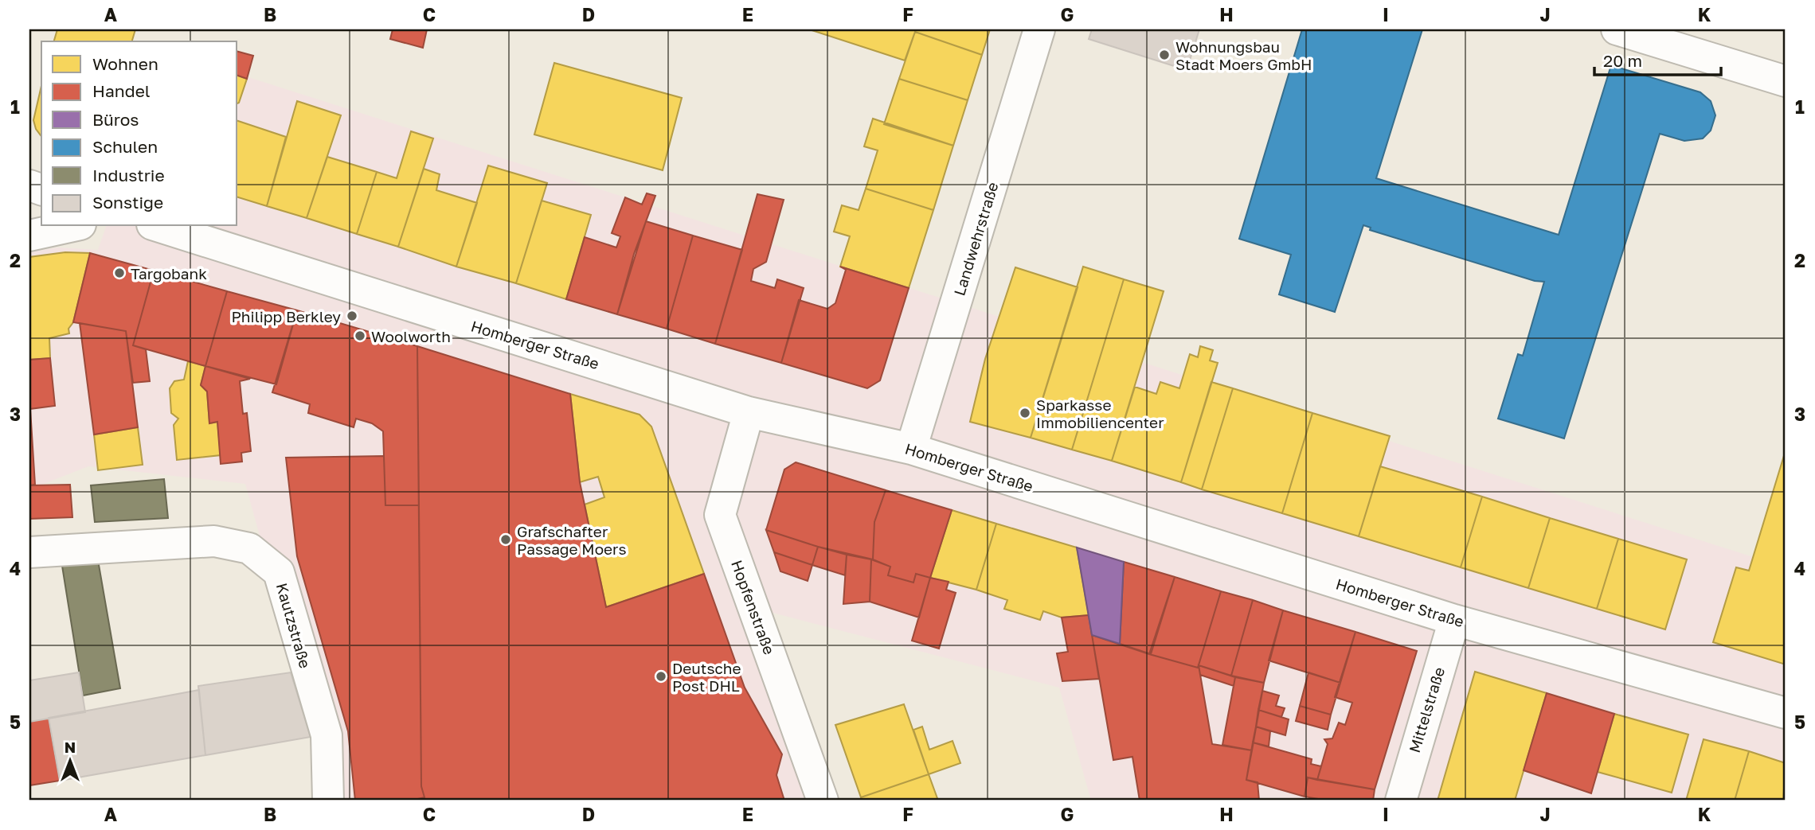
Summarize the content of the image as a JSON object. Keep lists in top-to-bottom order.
{
  "streets": {
    "street": [
      "Landwehrstraße",
      "Homberger Straße",
      "Hopfenstraße",
      "Kautzstraße",
      "Mittelstraße"
    ]
  },
  "crossings": [
    ["Landwehrstraße", "Homberger Straße"],
    ["Homberger Straße", "Hopfenstraße"],
    ["Homberger Straße", "Mittelstraße"]
  ],
  "places": [
    "Wohnungsbau Stadt Moers GmbH",
    "Targobank",
    "Philipp Berkley",
    "Woolworth",
    "Sparkasse Immobiliencenter",
    "Grafschafter Passage Moers",
    "Deutsche Post DHL"
  ],
  "legend": [
    "Wohnen",
    "Handel",
    "Büros",
    "Schulen",
    "Industrie",
    "Sonstige"
  ],
  "scale_bar": "20 m",
  "north": "top",
  "grid": {
    "columns": [
      "A",
      "B",
      "C",
      "D",
      "E",
      "F",
      "G",
      "H",
      "I",
      "J",
      "K"
    ],
    "rows": [
      "1",
      "2",
      "3",
      "4",
      "5"
    ]
  }
}
